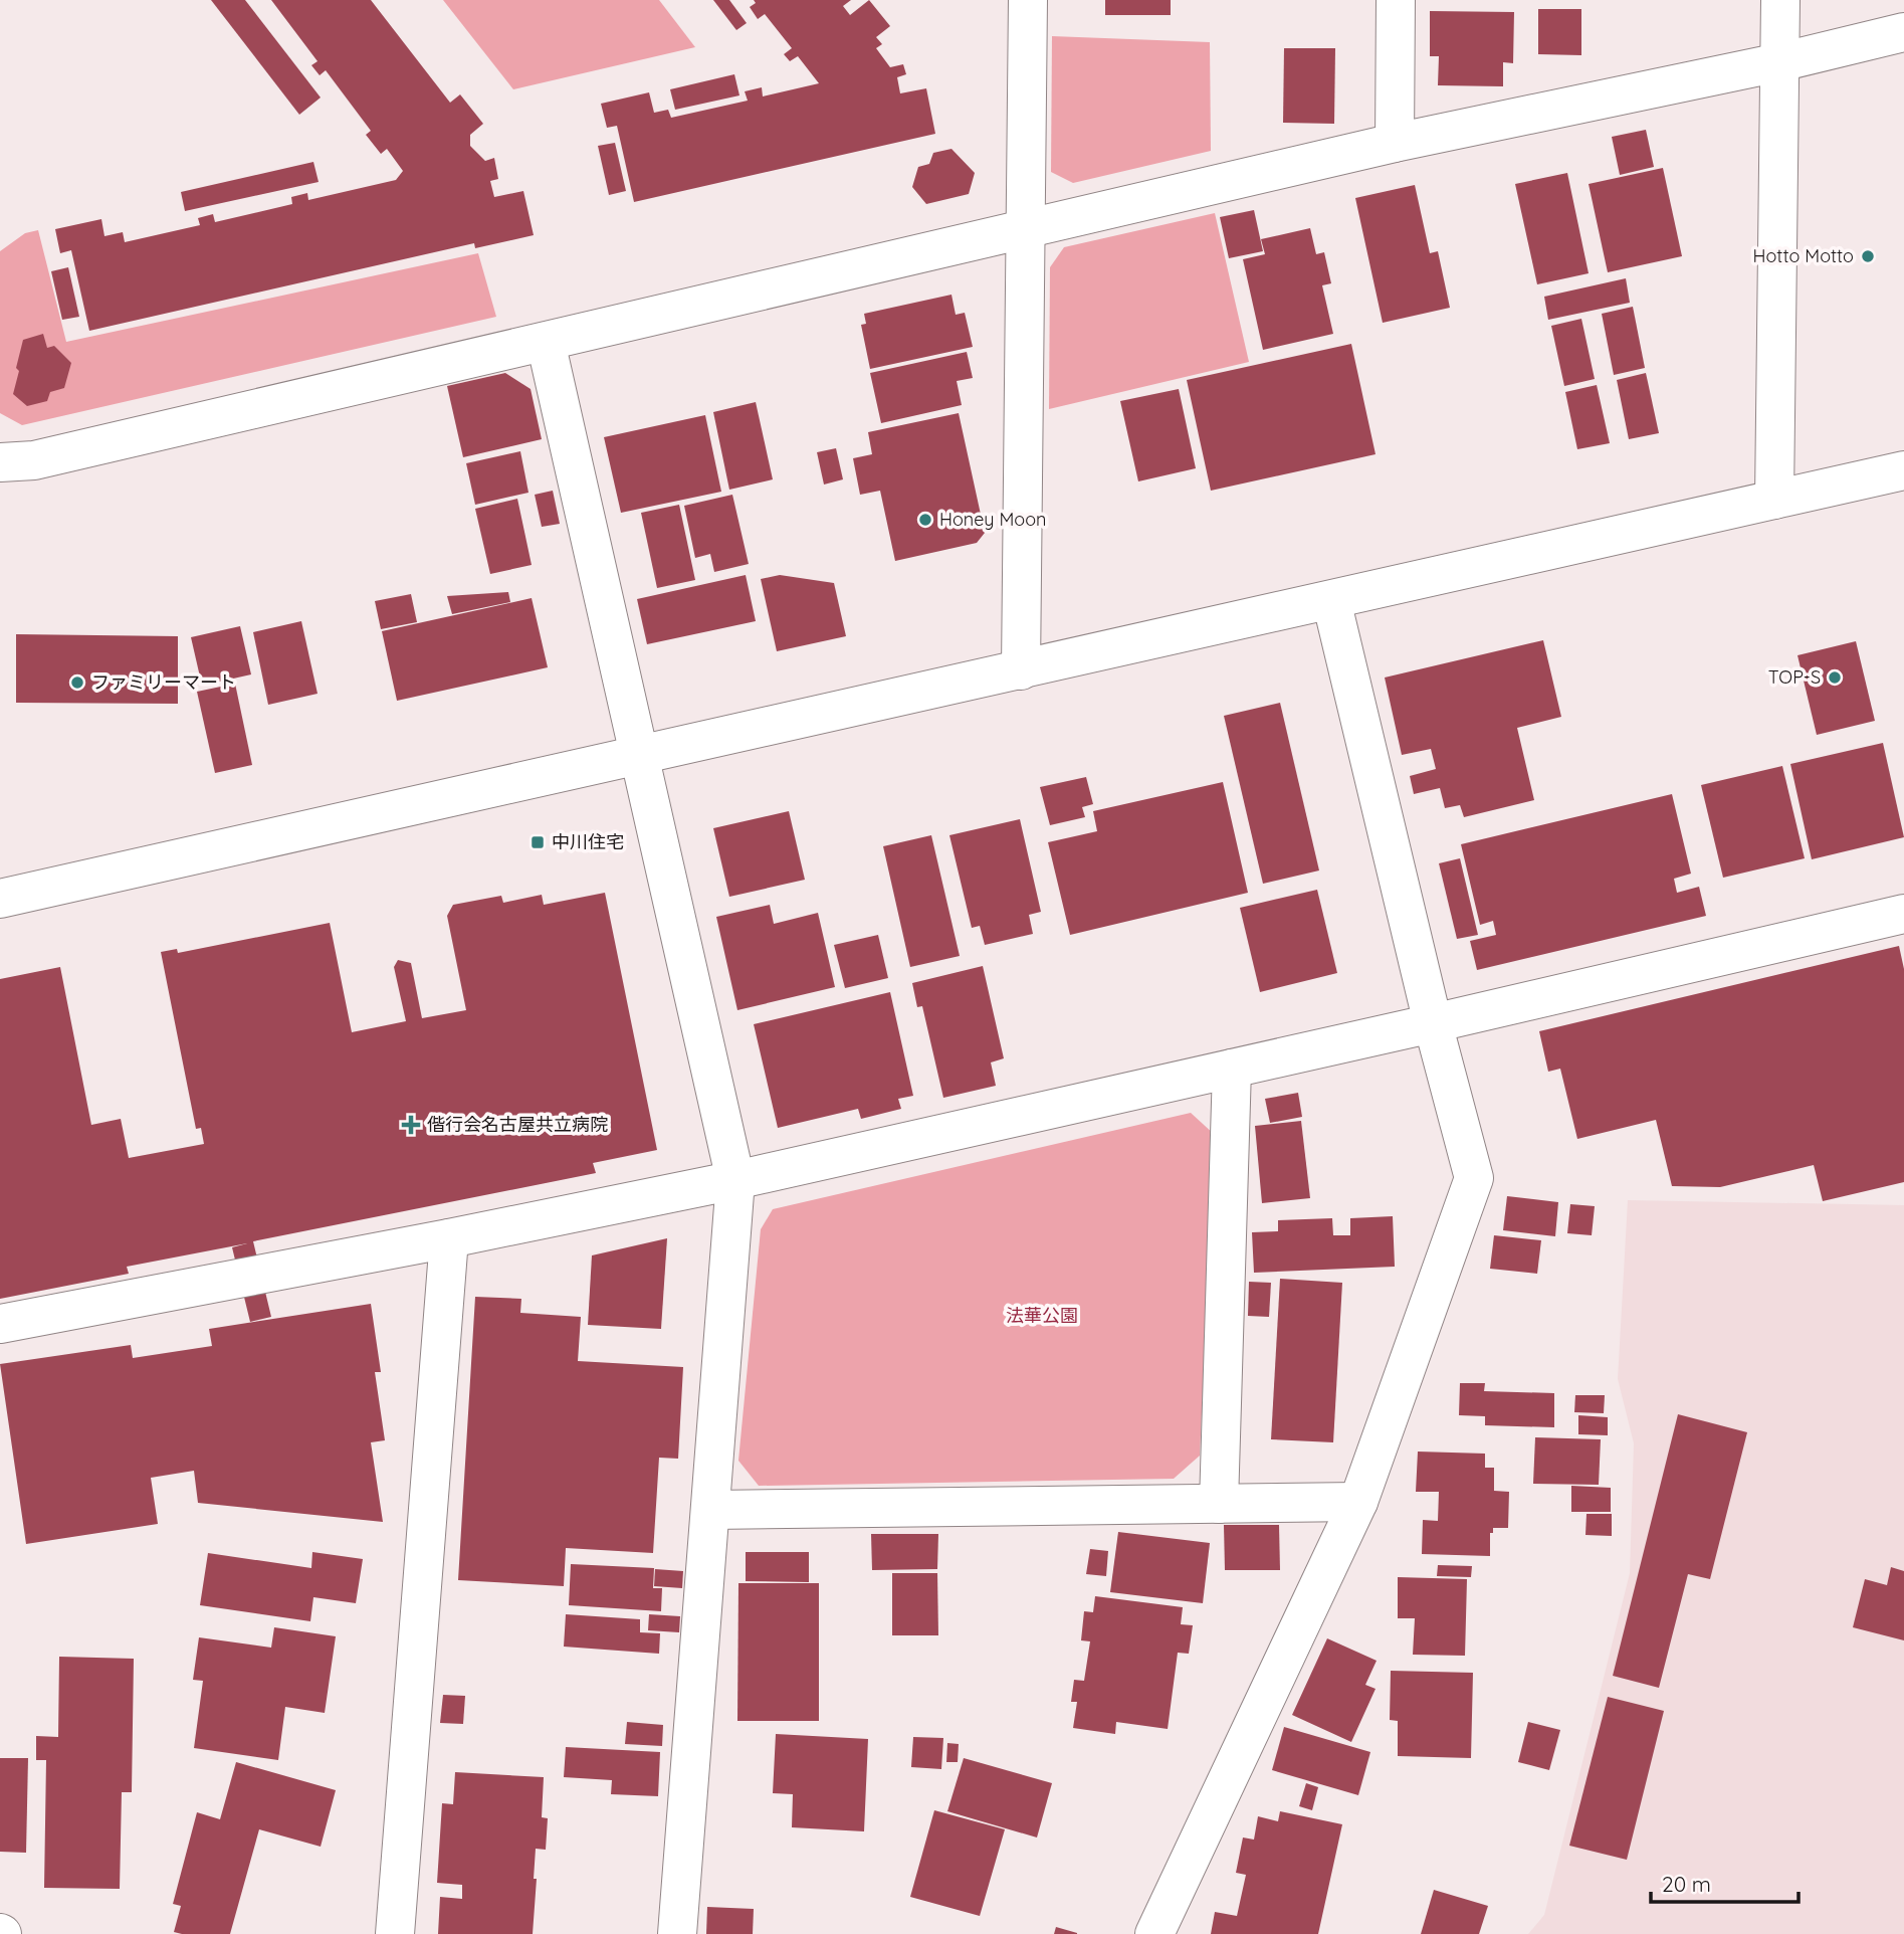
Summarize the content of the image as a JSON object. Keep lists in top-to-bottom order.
{
  "parks": ["法華公園"],
  "places": {
    "other": [
      "Hotto Motto",
      "Honey Moon",
      "TOP-S",
      "ファミリーマート"
    ],
    "transit": ["中川住宅"],
    "health": ["偕行会名古屋共立病院"]
  },
  "scale_bar": "20 m"
}
